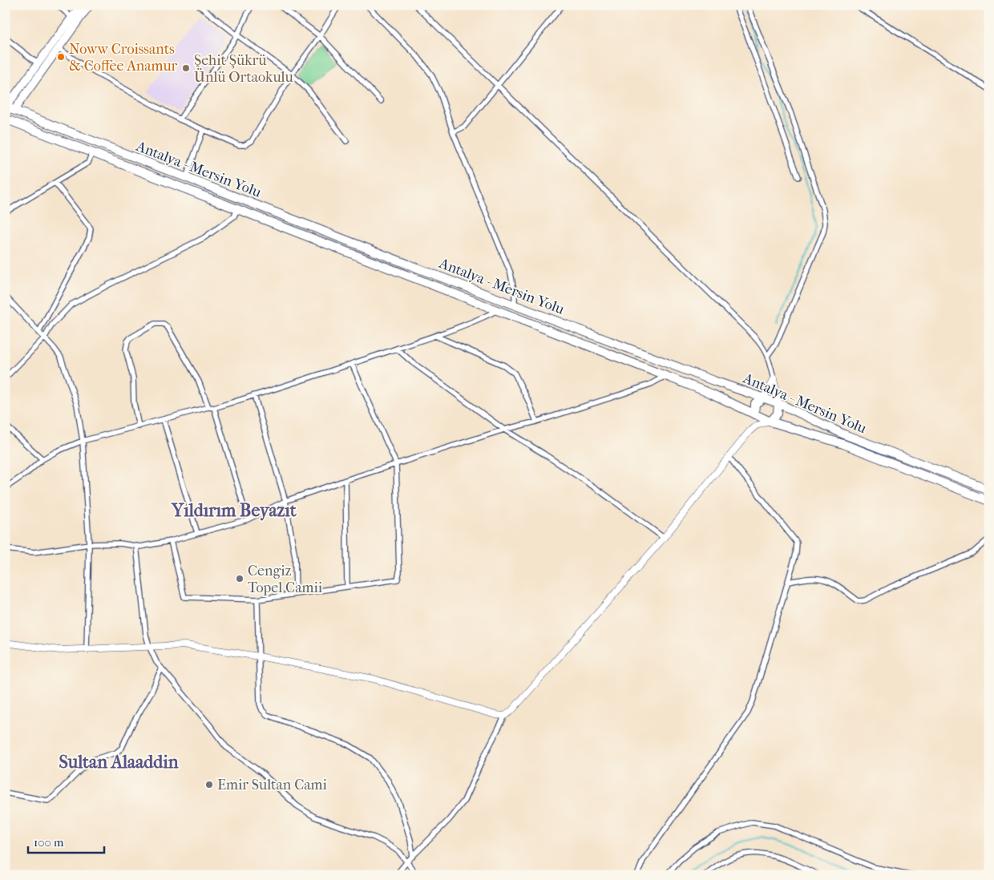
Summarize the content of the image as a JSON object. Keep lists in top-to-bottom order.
{
  "streets": {
    "highway": ["Antalya - Mersin Yolu"]
  },
  "districts": ["Yıldırım Beyazıt", "Sultan Alaaddin"],
  "places": [
    "Noww Croissants & Coffee Anamur",
    "Şehit Şükrü Ünlü Ortaokulu",
    "Cengiz Topel Camii",
    "Emir Sultan Cami"
  ],
  "scale_bar": "100 m"
}
